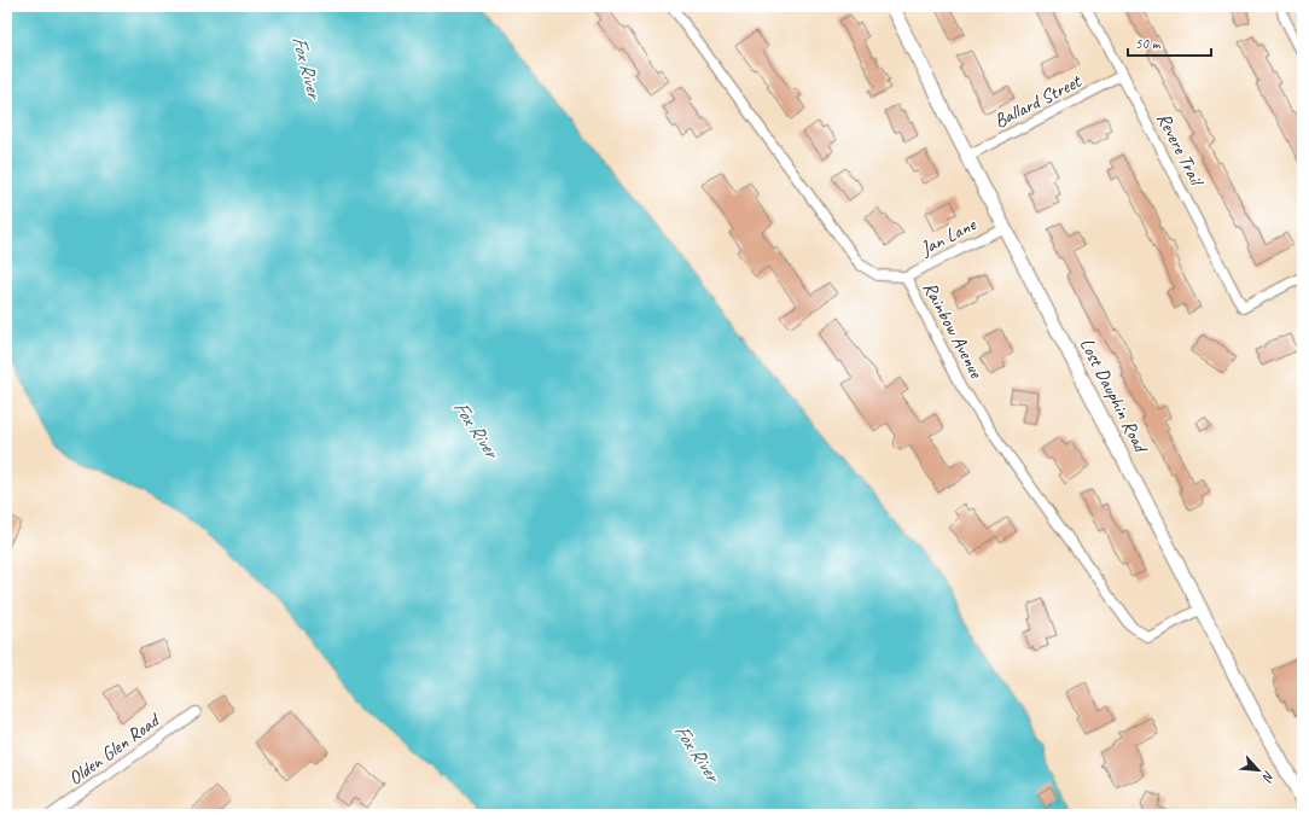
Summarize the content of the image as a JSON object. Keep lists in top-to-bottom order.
{
  "streets": {
    "street": [
      "Ballard Street",
      "Revere Trail",
      "Jan Lane",
      "Rainbow Avenue",
      "Lost Dauphin Road",
      "Olden Glen Road"
    ]
  },
  "crossings": [
    ["Ballard Street", "Revere Trail"],
    ["Ballard Street", "Lost Dauphin Road"],
    ["Jan Lane", "Rainbow Avenue"],
    ["Jan Lane", "Lost Dauphin Road"],
    ["Rainbow Avenue", "Lost Dauphin Road"]
  ],
  "water": ["Fox River"],
  "scale_bar": "50 m",
  "north": "bottom right"
}
